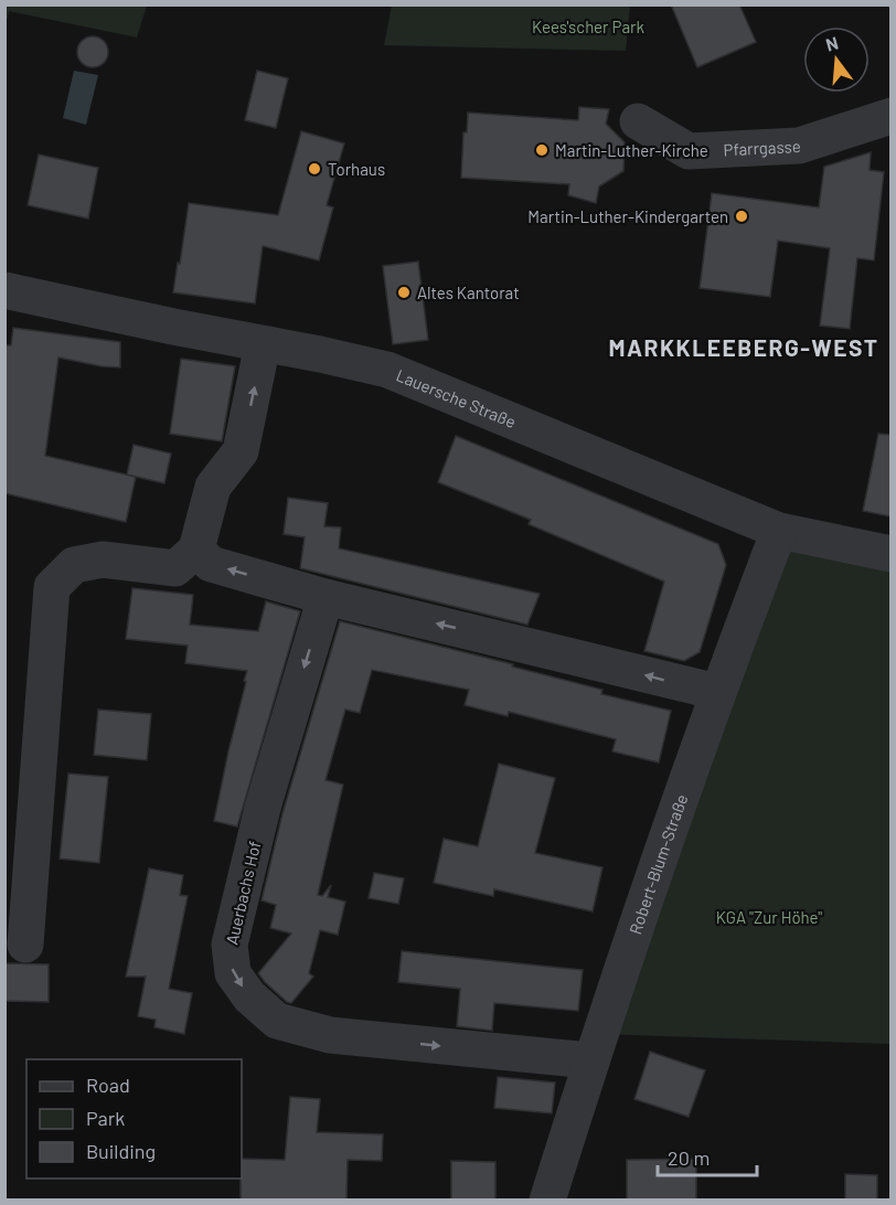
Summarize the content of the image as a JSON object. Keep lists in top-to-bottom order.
{
  "streets": {
    "street": [
      "Pfarrgasse",
      "Lauersche Straße",
      "Robert-Blum-Straße",
      "Auerbachs Hof"
    ]
  },
  "crossings": [
    ["Lauersche Straße", "Robert-Blum-Straße"],
    ["Robert-Blum-Straße", "Auerbachs Hof"]
  ],
  "districts": ["MARKKLEEBERG-WEST"],
  "parks": ["Kees'scher Park", "KGA \"Zur Höhe\""],
  "places": [
    "Martin-Luther-Kirche",
    "Torhaus",
    "Martin-Luther-Kindergarten",
    "Altes Kantorat"
  ],
  "legend": ["Road", "Park", "Building"],
  "scale_bar": "20 m",
  "north": "top"
}
